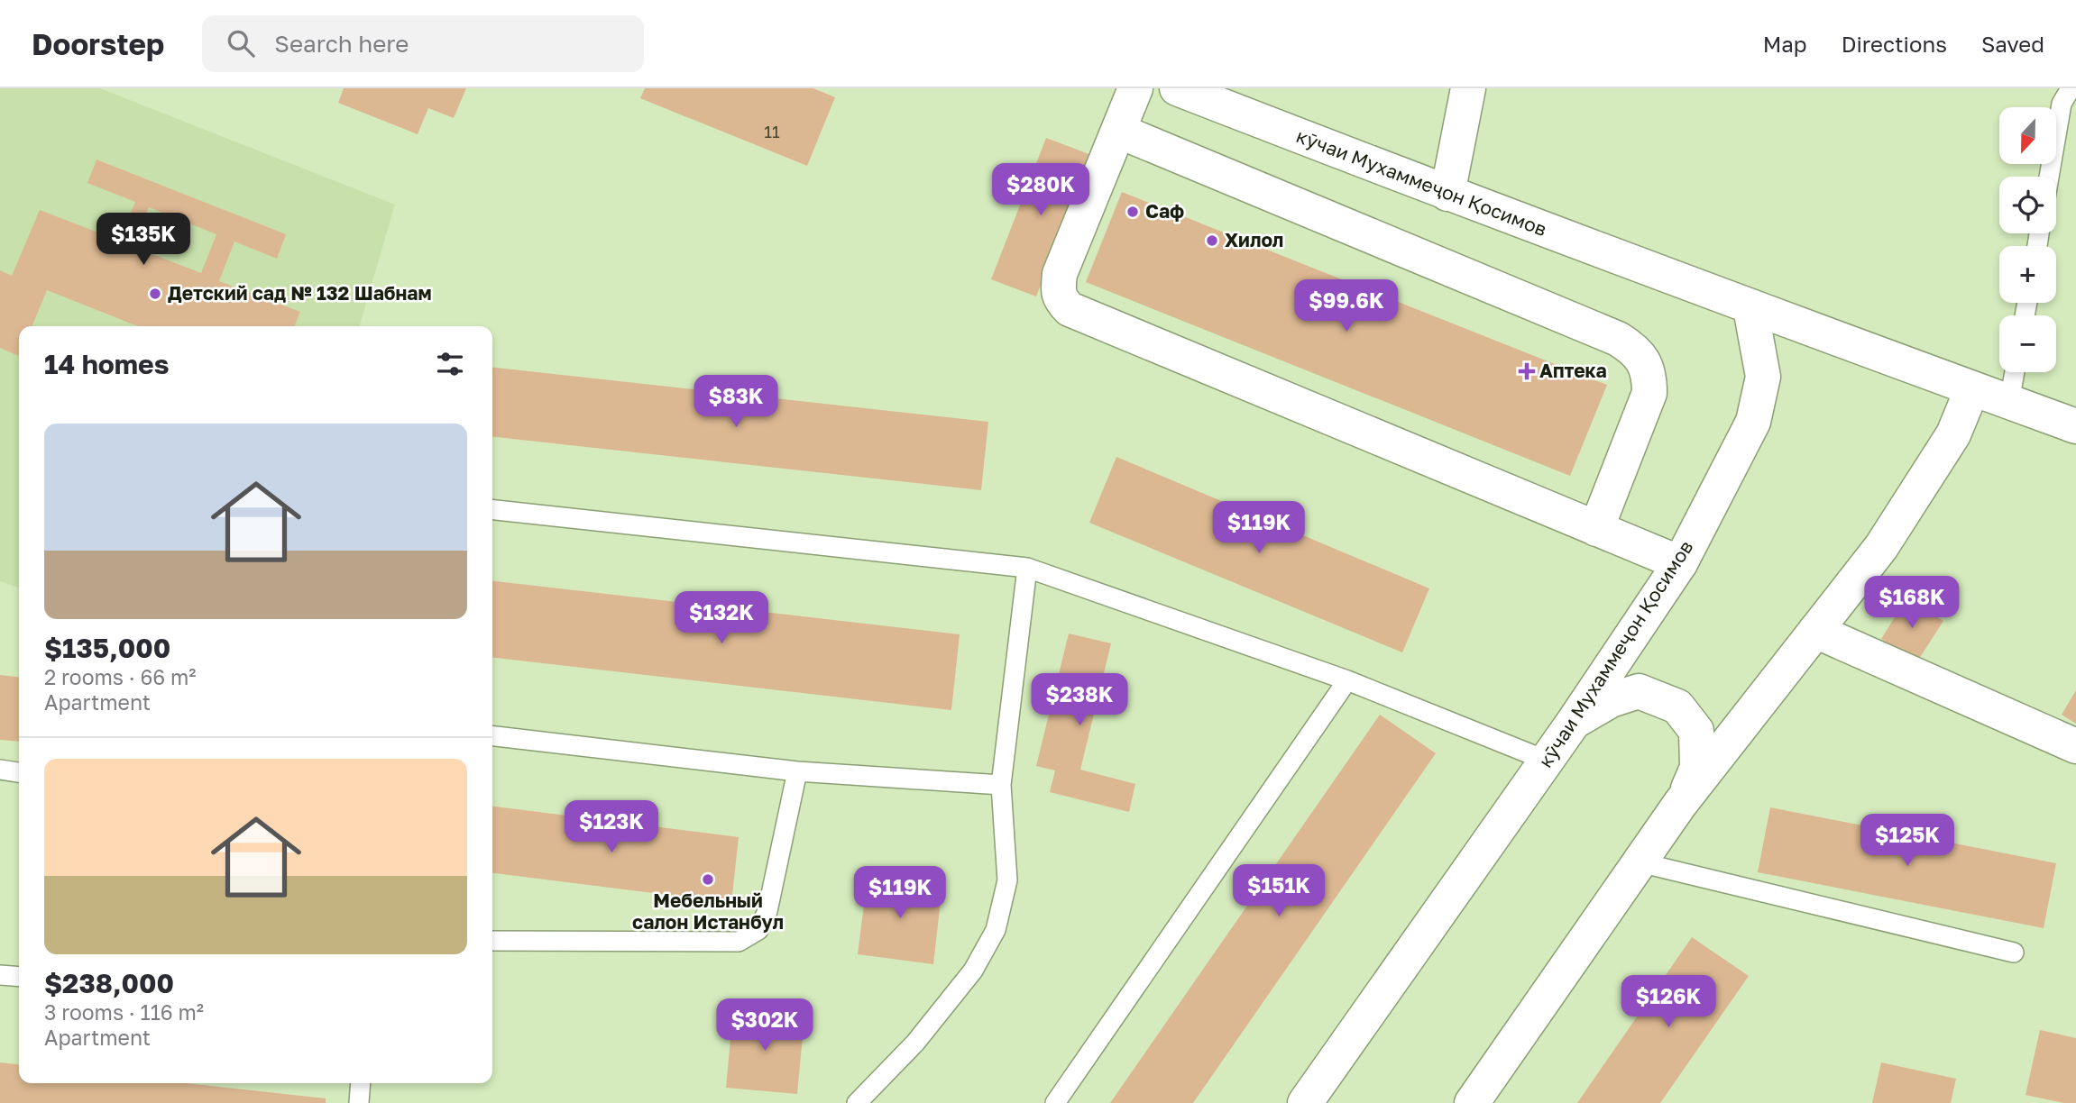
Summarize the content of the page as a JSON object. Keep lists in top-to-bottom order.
{
  "streets": {
    "street": ["кӯчаи Мухаммеҷон Қосимов"]
  },
  "places": {
    "other": [
      "Саф",
      "Хилол",
      "Детский сад № 132 Шабнам",
      "Мебельный салон Истанбул"
    ],
    "health": ["Аптека"]
  },
  "house_numbers": ["11"],
  "north": "bottom",
  "page": {
    "header": "Doorstep",
    "search": "Search here",
    "nav": ["Map", "Directions", "Saved"],
    "map_buttons": ["+", "−"],
    "price": [
      "$280K",
      "$135K",
      "$99.6K",
      "$83K",
      "$119K",
      "$168K",
      "$132K",
      "$238K",
      "$123K",
      "$125K",
      "$151K",
      "$119K",
      "$126K",
      "$302K"
    ],
    "heading": "14 homes",
    "list": [
      {
        "name": "$135,000",
        "note": "2 rooms · 66 m² · Apartment"
      },
      {
        "name": "$238,000",
        "note": "3 rooms · 116 m² · Apartment"
      }
    ]
  }
}
